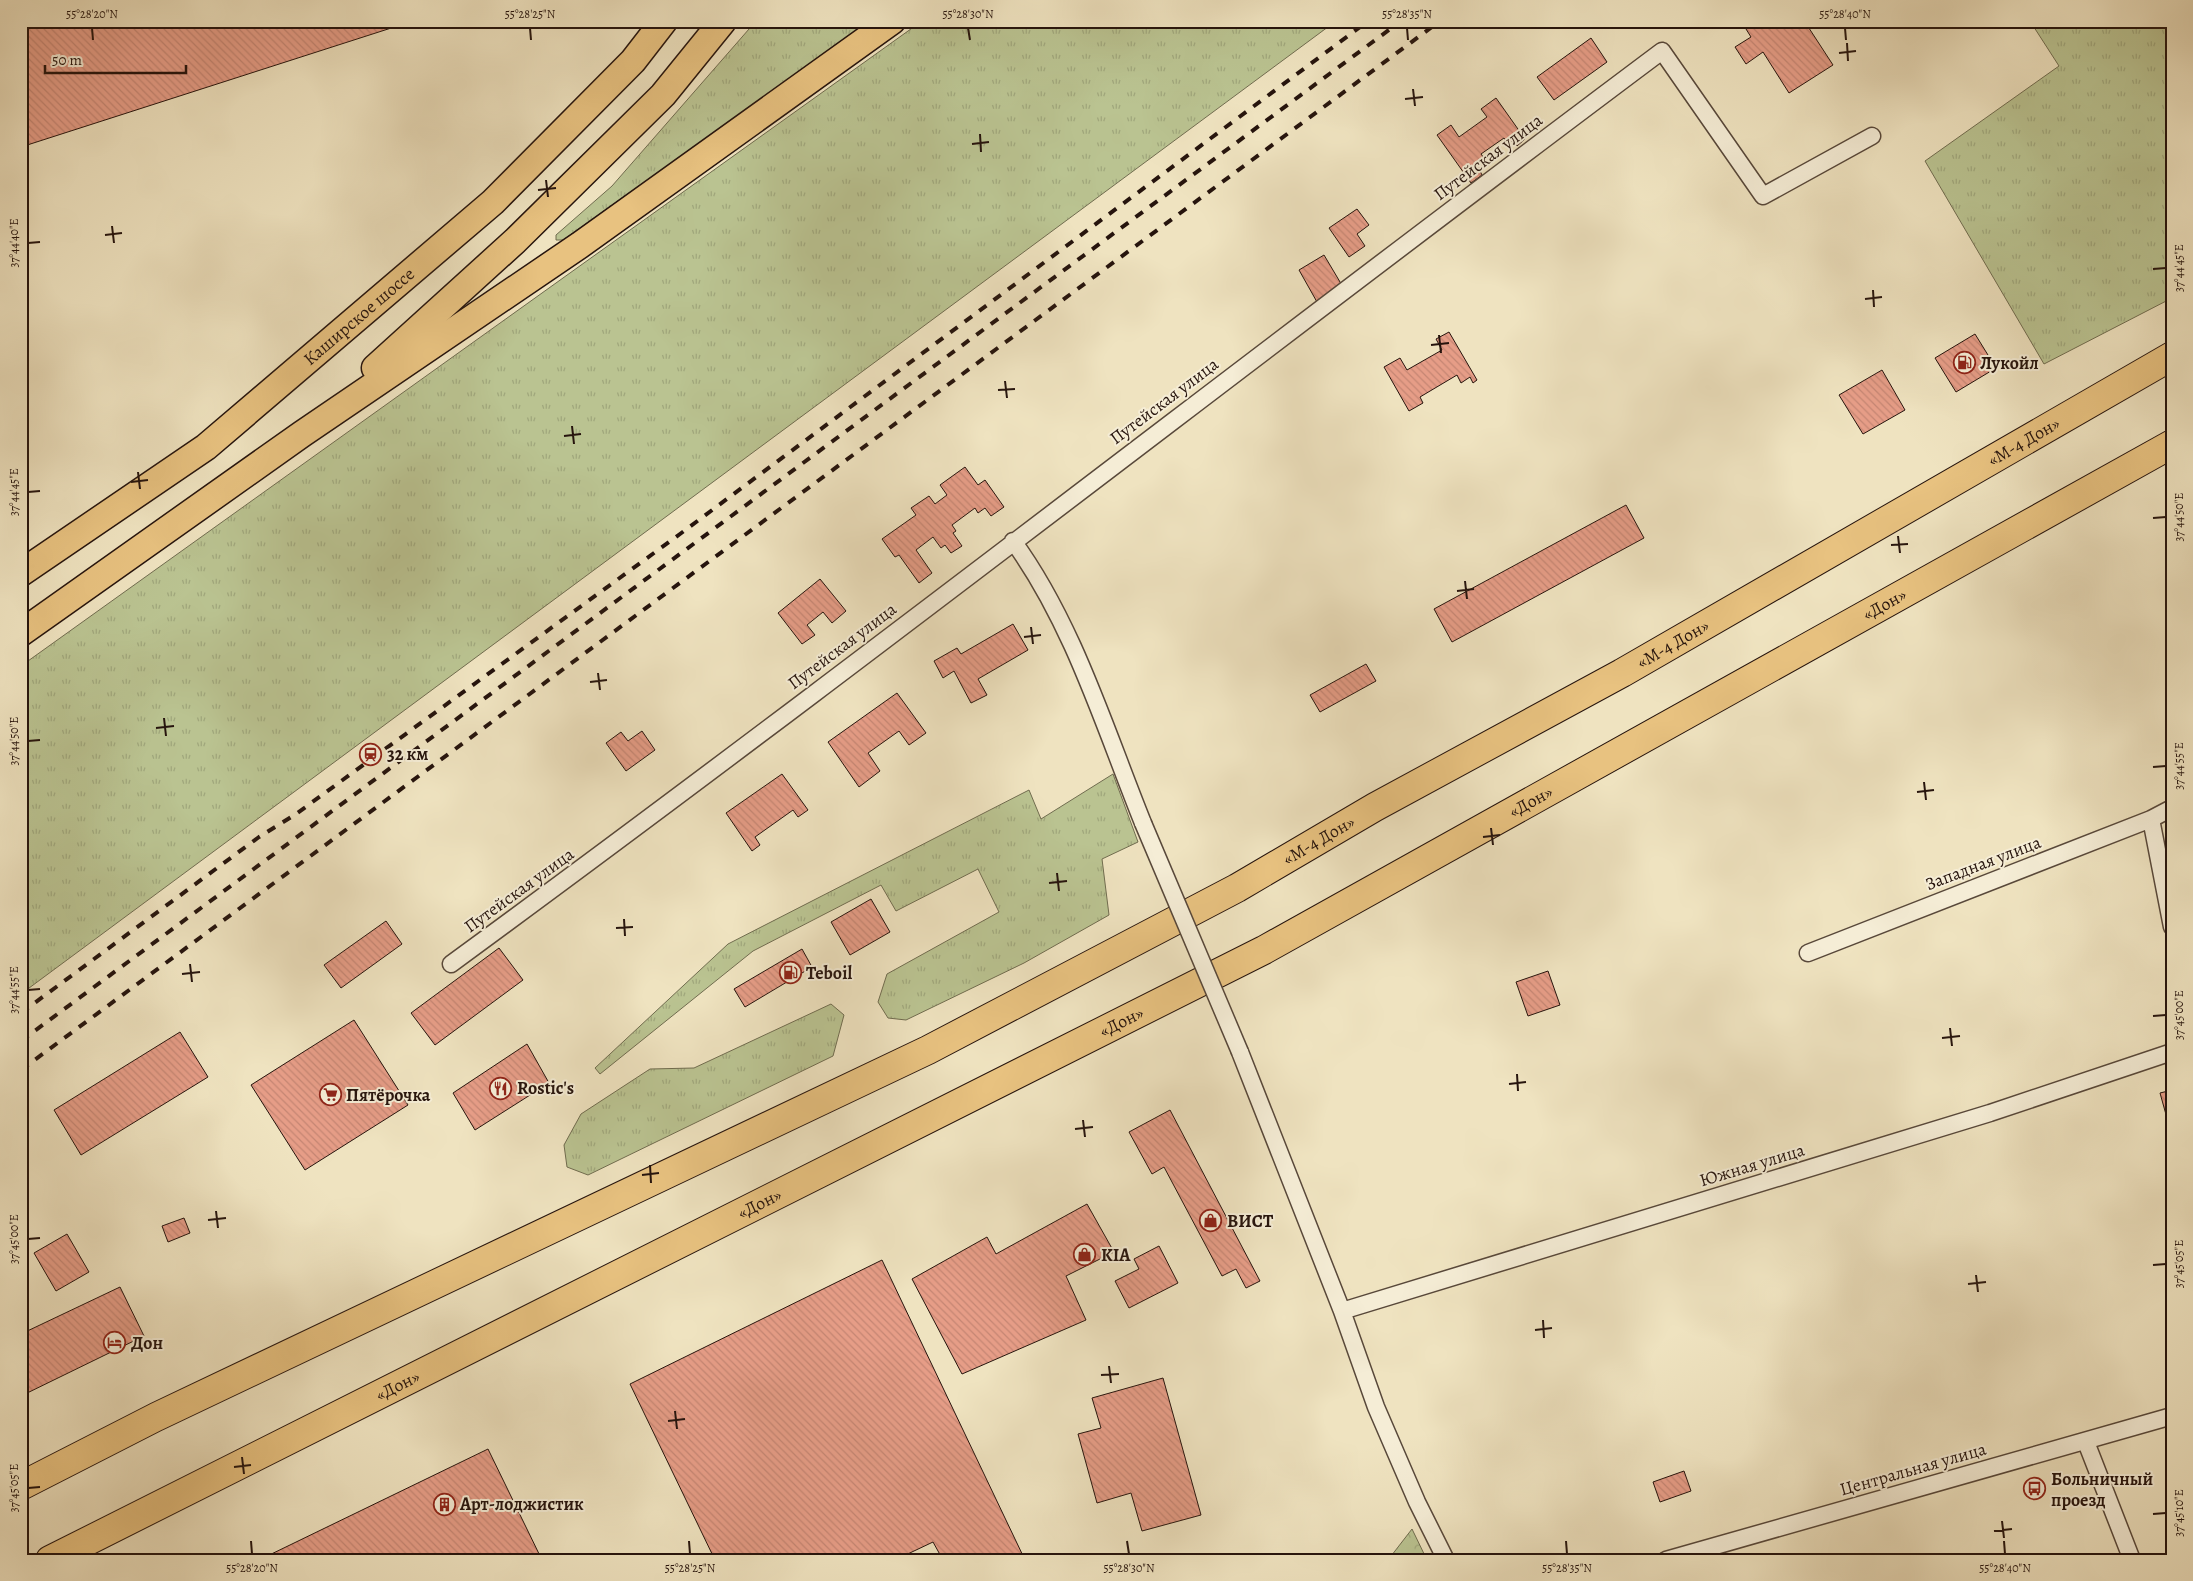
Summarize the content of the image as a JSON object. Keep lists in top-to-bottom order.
{
  "streets": {
    "highway": ["«М-4 Дон»", "«Дон»"],
    "main road": ["Каширское шоссе"],
    "street": [
      "Путейская улица",
      "Западная улица",
      "Южная улица",
      "Центральная улица"
    ]
  },
  "places": {
    "fuel station": ["Лукойл", "Teboil"],
    "station": ["32 км"],
    "restaurant": ["Rostic's"],
    "supermarket": ["Пятёрочка"],
    "shop": ["ВИСТ", "KIA"],
    "hotel": ["Дон"],
    "bus stop": ["Больничный проезд"],
    "building": ["Арт-лоджистик"]
  },
  "scale_bar": "50 m",
  "coordinates": [
    "55°28'20\"N",
    "55°28'25\"N",
    "55°28'30\"N",
    "55°28'35\"N",
    "55°28'40\"N",
    "37°44'40\"E",
    "37°44'45\"E",
    "37°44'50\"E",
    "37°44'55\"E",
    "37°45'00\"E",
    "37°45'05\"E",
    "37°45'10\"E"
  ]
}
